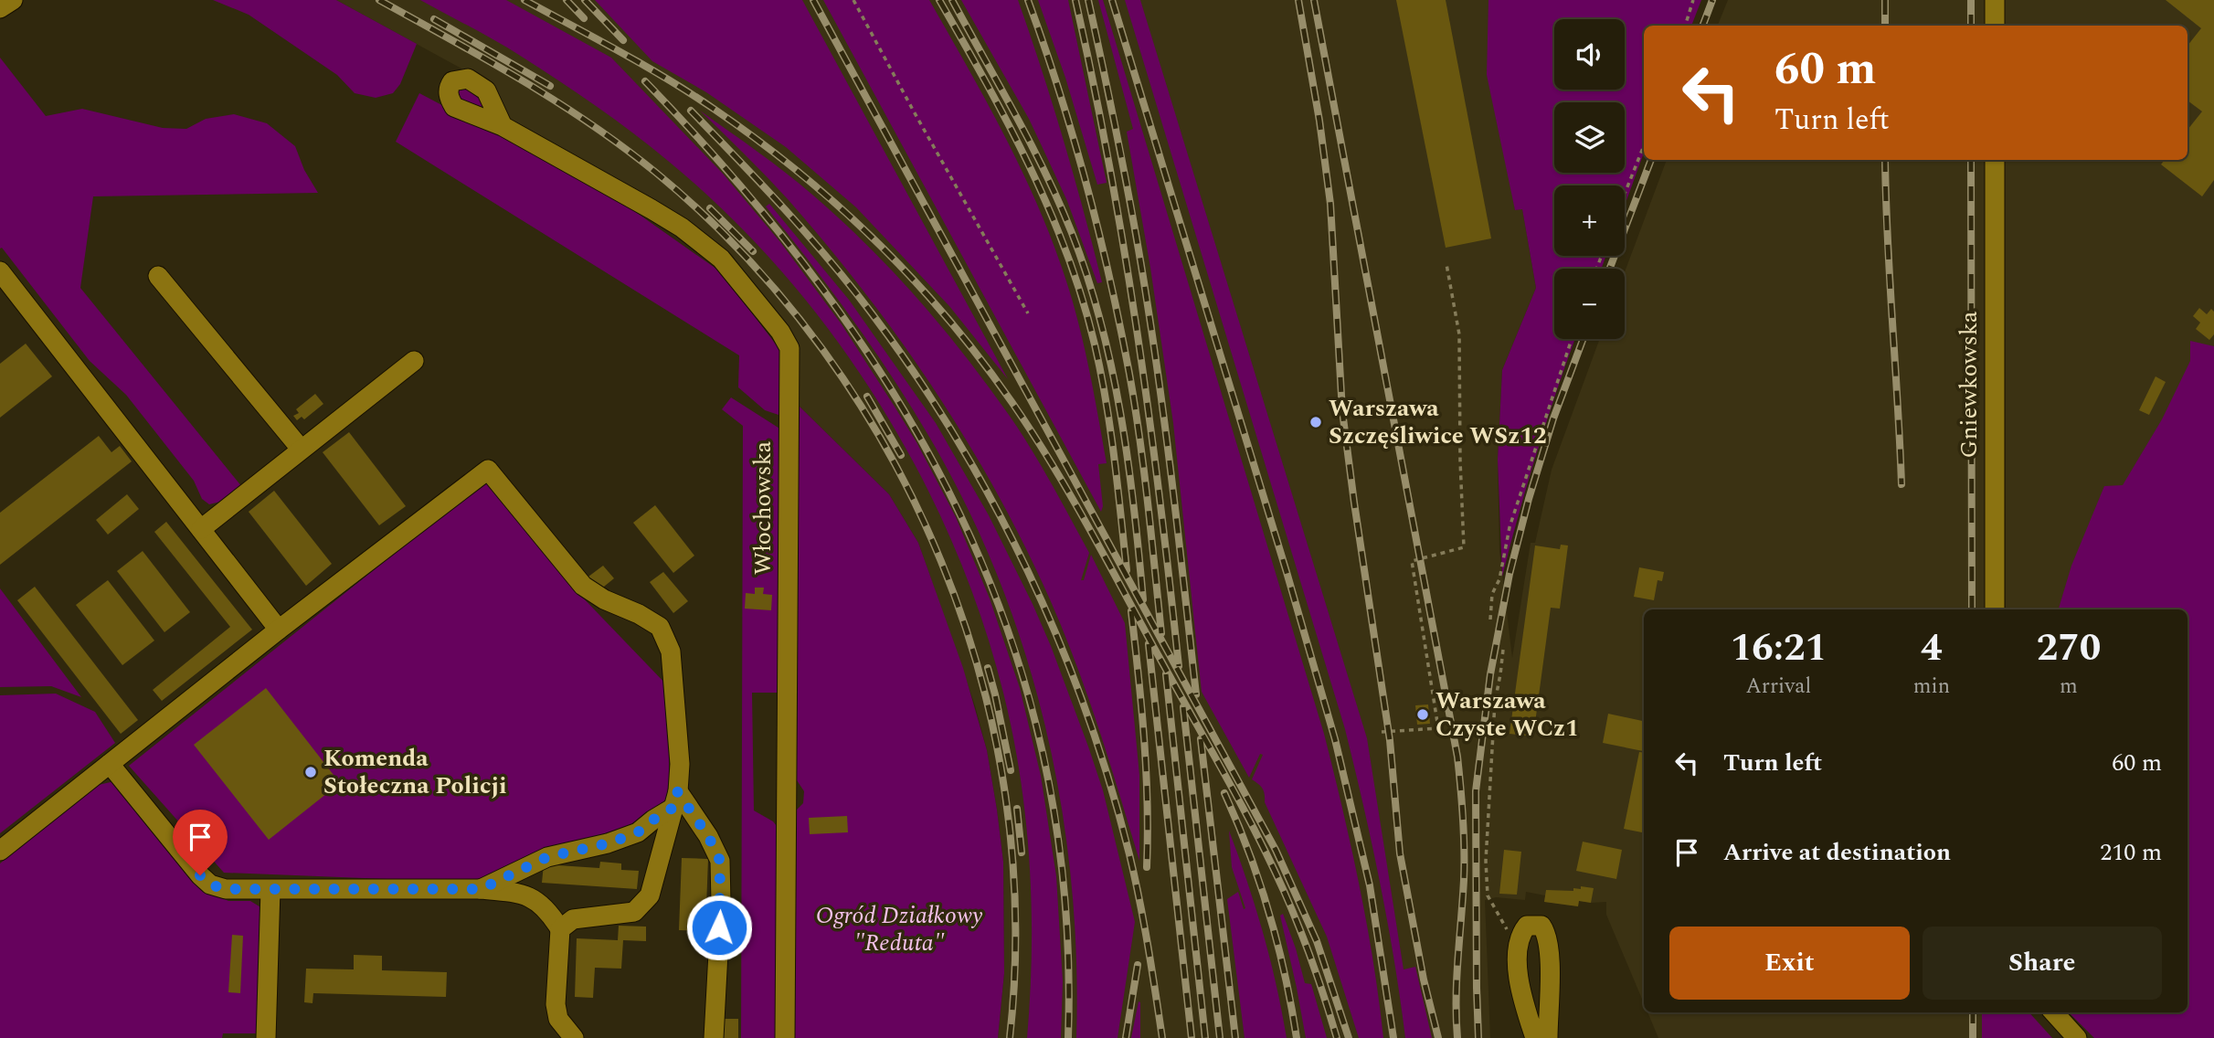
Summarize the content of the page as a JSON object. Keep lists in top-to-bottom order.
{
  "streets": {
    "street": ["Gniewkowska", "Włochowska"]
  },
  "parks": ["Ogród Działkowy \"Reduta\""],
  "places": ["Warszawa Szczęśliwice WSz12", "Warszawa Czyste WCz1", "Komenda Stołeczna Policji"],
  "page": {
    "map_buttons": ["+", "−"],
    "turn": ["60 m", "Turn left"],
    "eta": [
      "16:21",
      "Arrival",
      "4",
      "min",
      "270",
      "m"
    ],
    "list": [
      {
        "name": "Turn left",
        "value": "60 m"
      },
      {
        "name": "Arrive at destination",
        "value": "210 m"
      }
    ],
    "buttons": ["Exit", "Share"]
  }
}
